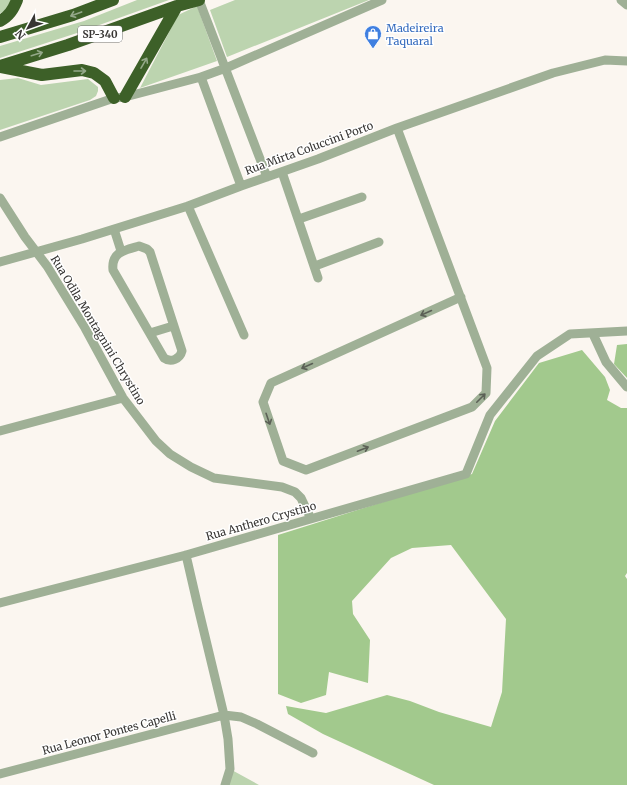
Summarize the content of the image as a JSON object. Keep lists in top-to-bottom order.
{
  "streets": {
    "highway": ["SP-340"],
    "street": [
      "Rua Mirta Coluccini Porto",
      "Rua Odila Montagnini Chrystino",
      "Rua Anthero Crystino",
      "Rua Leonor Pontes Capelli"
    ]
  },
  "crossings": [
    ["Rua Mirta Coluccini Porto", "Rua Odila Montagnini Chrystino"],
    ["Rua Odila Montagnini Chrystino", "Rua Anthero Crystino"]
  ],
  "places": {
    "shop": ["Madeireira Taquaral"]
  },
  "north": "bottom left"
}
